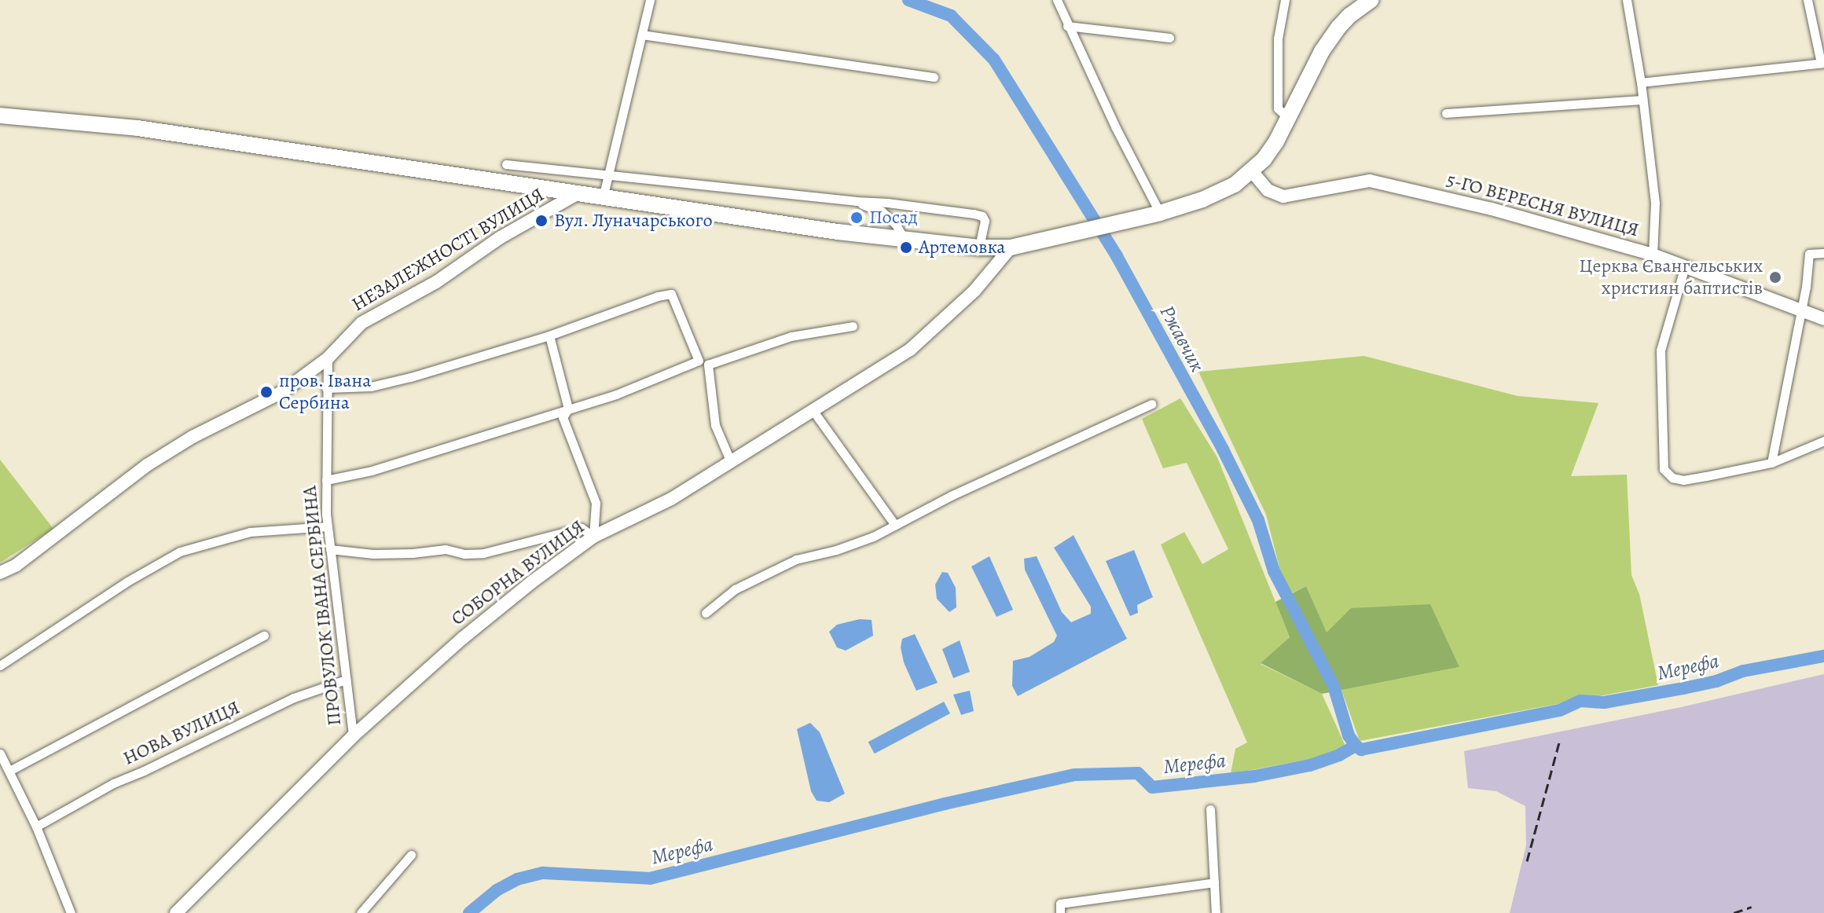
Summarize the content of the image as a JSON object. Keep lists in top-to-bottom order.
{
  "streets": {
    "street": [
      "5-ГО ВЕРЕСНЯ ВУЛИЦЯ",
      "НЕЗАЛЕЖНОСТІ ВУЛИЦЯ",
      "СОБОРНА ВУЛИЦЯ",
      "ПРОВУЛОК ІВАНА СЕРБИНА",
      "НОВА ВУЛИЦЯ"
    ]
  },
  "crossings": [
    ["НЕЗАЛЕЖНОСТІ ВУЛИЦЯ", "ПРОВУЛОК ІВАНА СЕРБИНА"],
    ["СОБОРНА ВУЛИЦЯ", "ПРОВУЛОК ІВАНА СЕРБИНА"],
    ["ПРОВУЛОК ІВАНА СЕРБИНА", "НОВА ВУЛИЦЯ"]
  ],
  "water": ["Ржавчик", "Мерефа"],
  "places": [
    "Посад",
    "Вул. Луначарського",
    "Артемовка",
    "Церква Євангельських християн баптистів",
    "пров. Івана Сербина"
  ]
}
